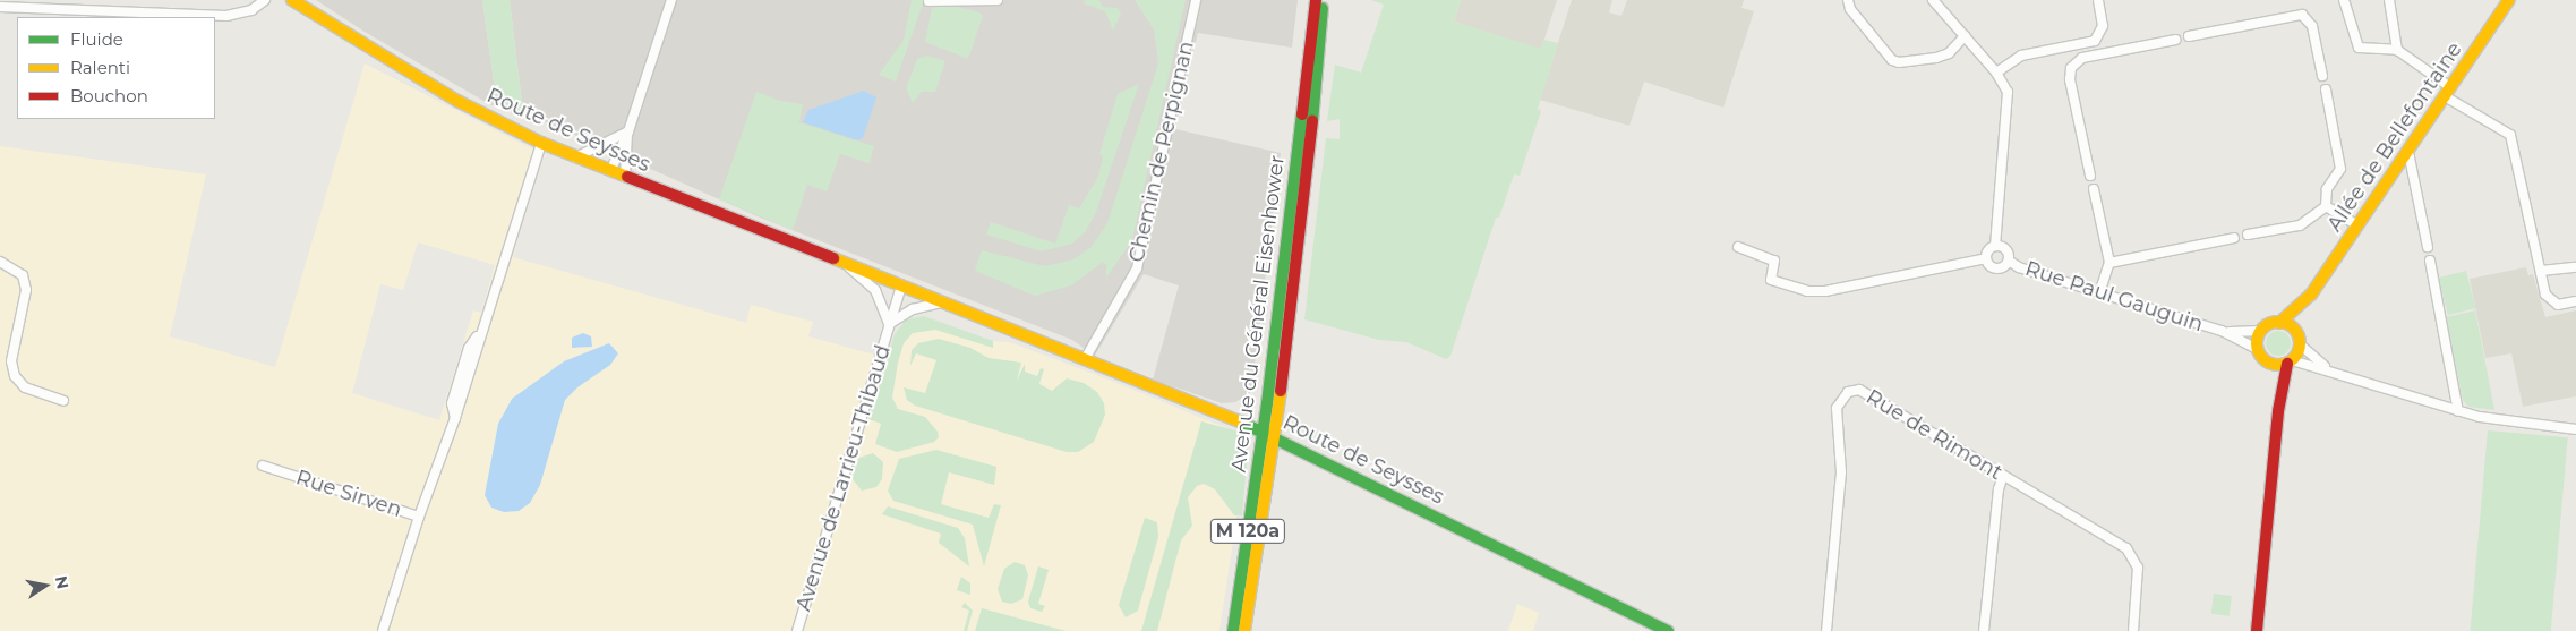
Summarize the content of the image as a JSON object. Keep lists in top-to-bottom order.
{
  "streets": {
    "main road": [
      "Route de Seysses",
      "Allée de Bellefontaine",
      "Avenue du Général Eisenhower",
      "M 120a"
    ],
    "street": [
      "Chemin de Perpignan",
      "Rue Paul Gauguin",
      "Rue de Rimont",
      "Avenue de Larrieu-Thibaud",
      "Rue Sirven"
    ]
  },
  "crossings": [
    ["Route de Seysses", "Chemin de Perpignan"],
    ["Route de Seysses", "Avenue du Général Eisenhower"],
    ["Route de Seysses", "Avenue de Larrieu-Thibaud"],
    ["Allée de Bellefontaine", "Rue Paul Gauguin"]
  ],
  "legend": ["Fluide", "Ralenti", "Bouchon"],
  "north": "right"
}
